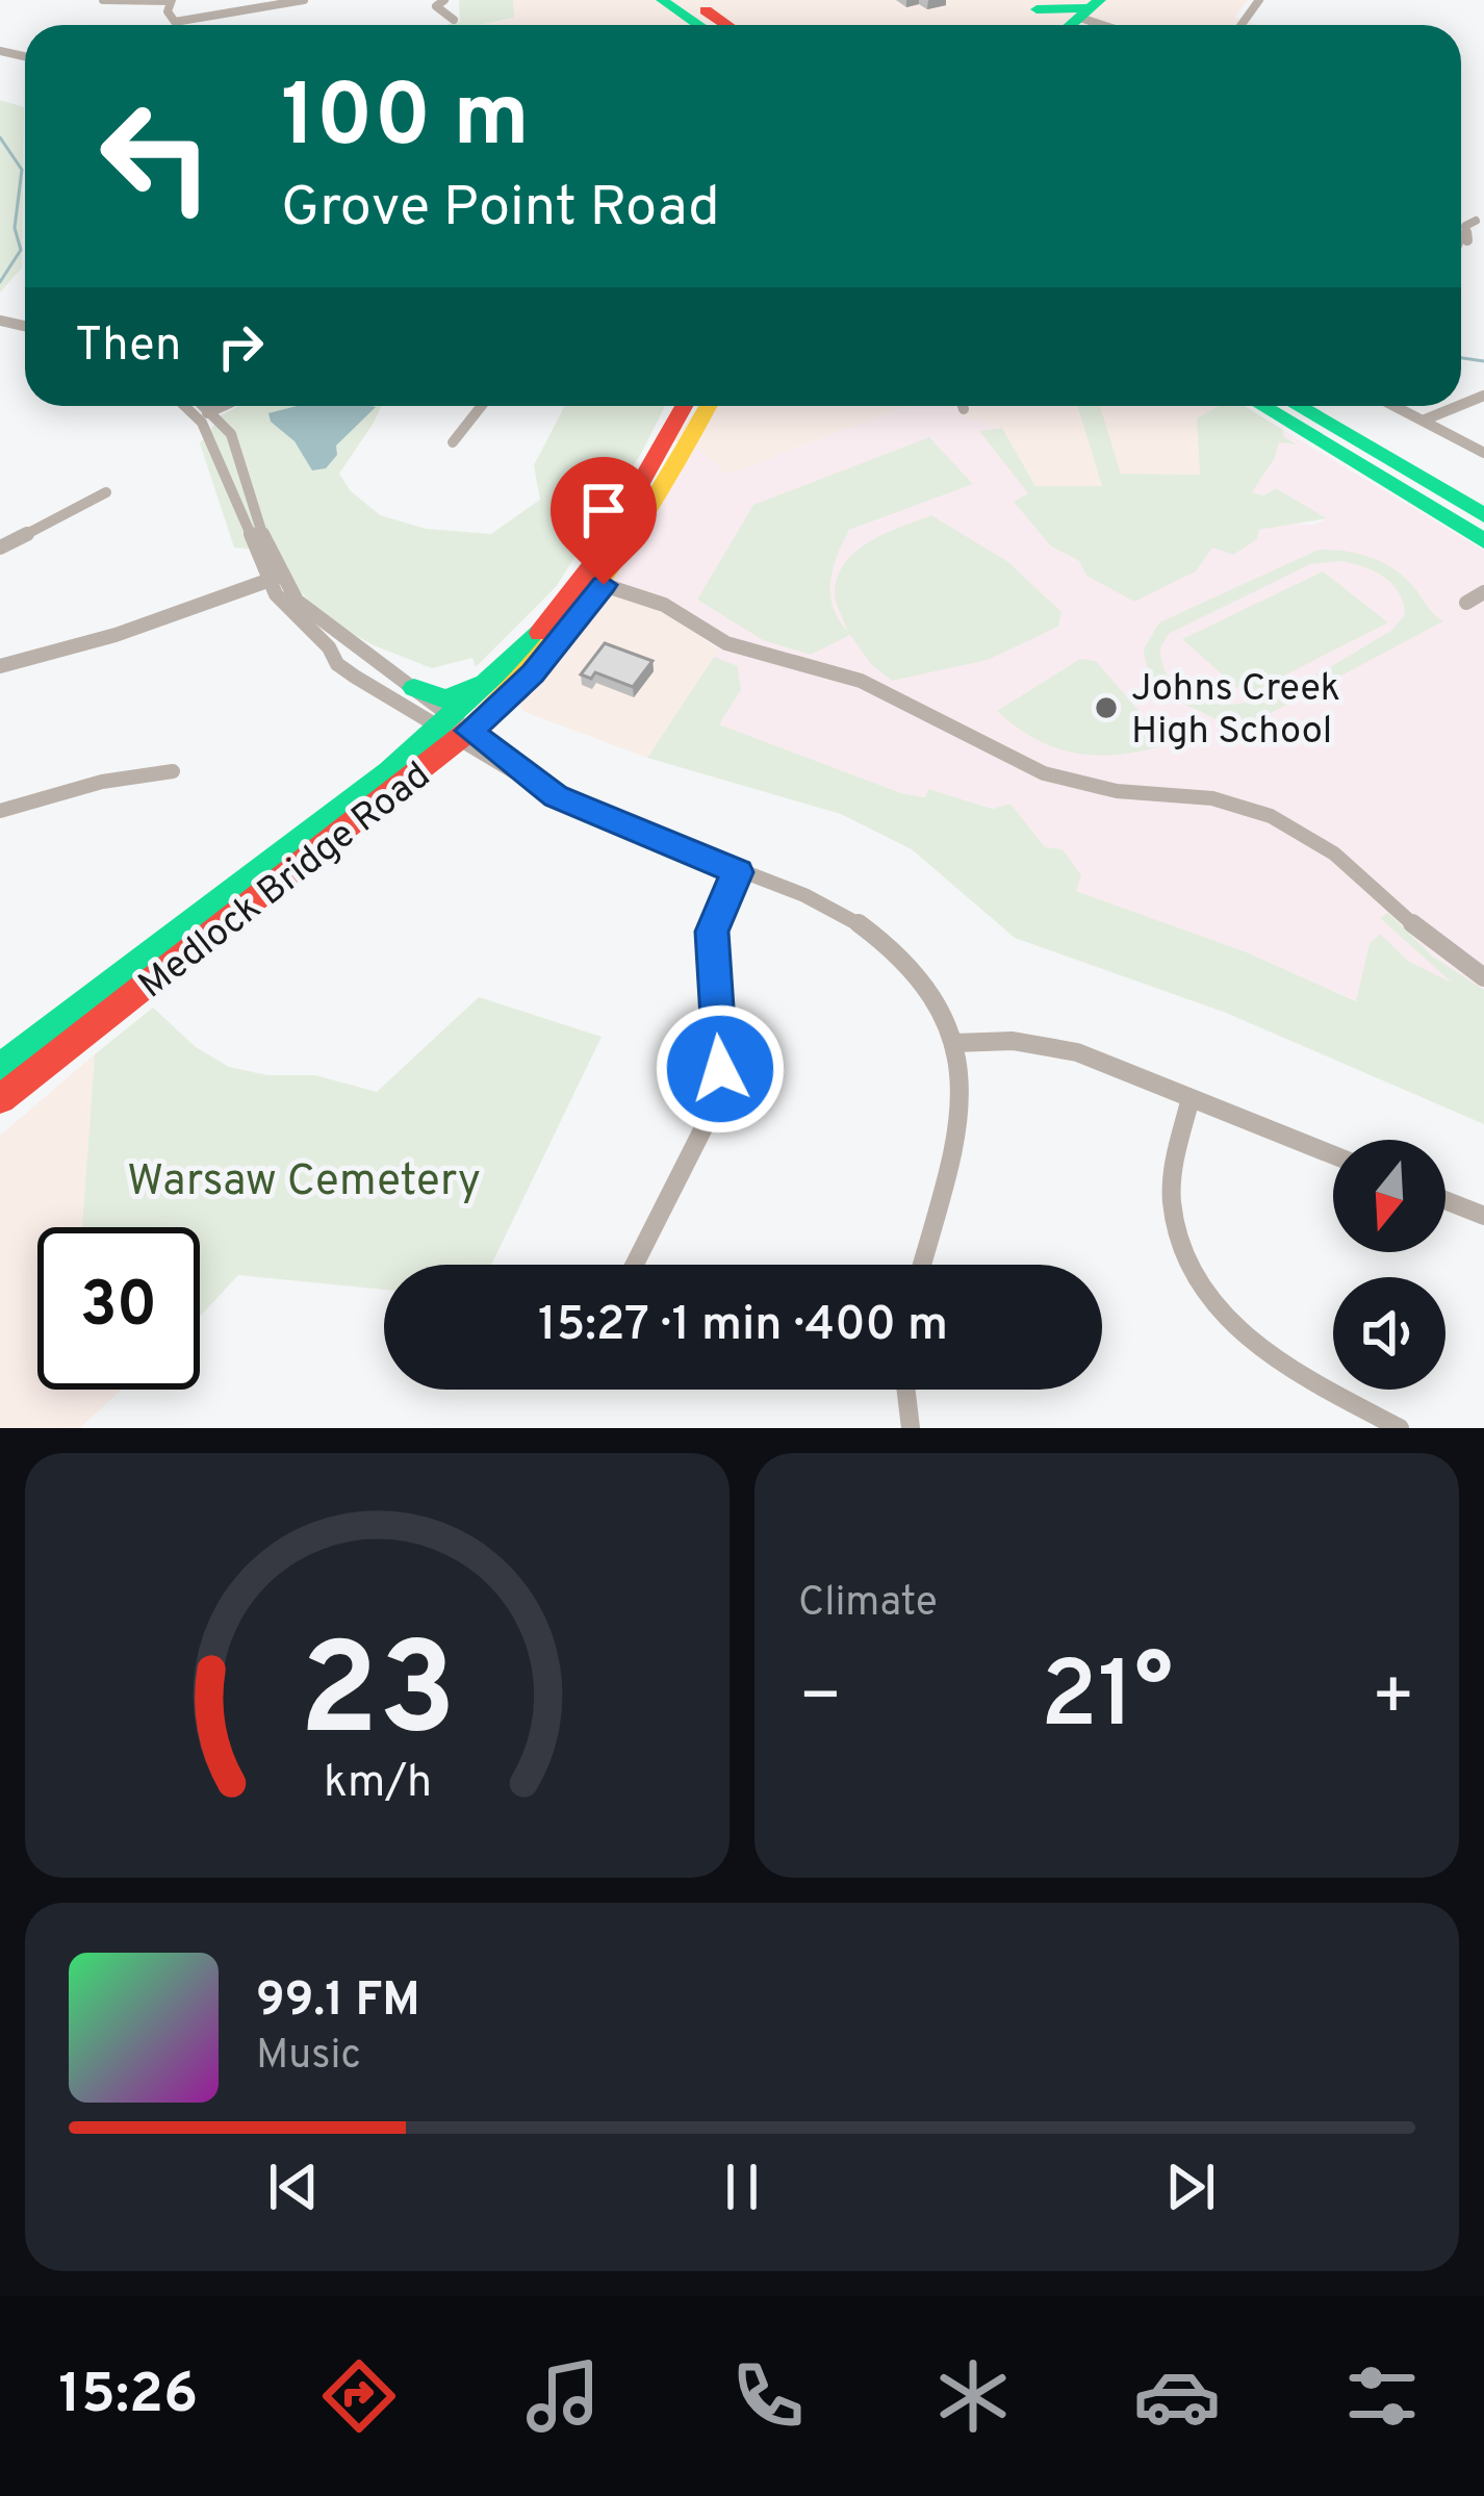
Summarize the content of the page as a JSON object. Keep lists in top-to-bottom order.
{
  "streets": {
    "highway": ["Medlock Bridge Road"]
  },
  "parks": ["Warsaw Cemetery"],
  "places": ["Johns Creek High School"],
  "north": "bottom",
  "page": {
    "turn": ["100 m", "Grove Point Road"],
    "then": "Then",
    "limit": "30",
    "trip": "15:27 · 1 min · 400 m",
    "tile": "Climate",
    "heat": ["−", "21°", "+"],
    "song": ["99.1 FM", "Music"],
    "tabs": "15:26",
    "gauge": ["23", "km/h"]
  }
}
